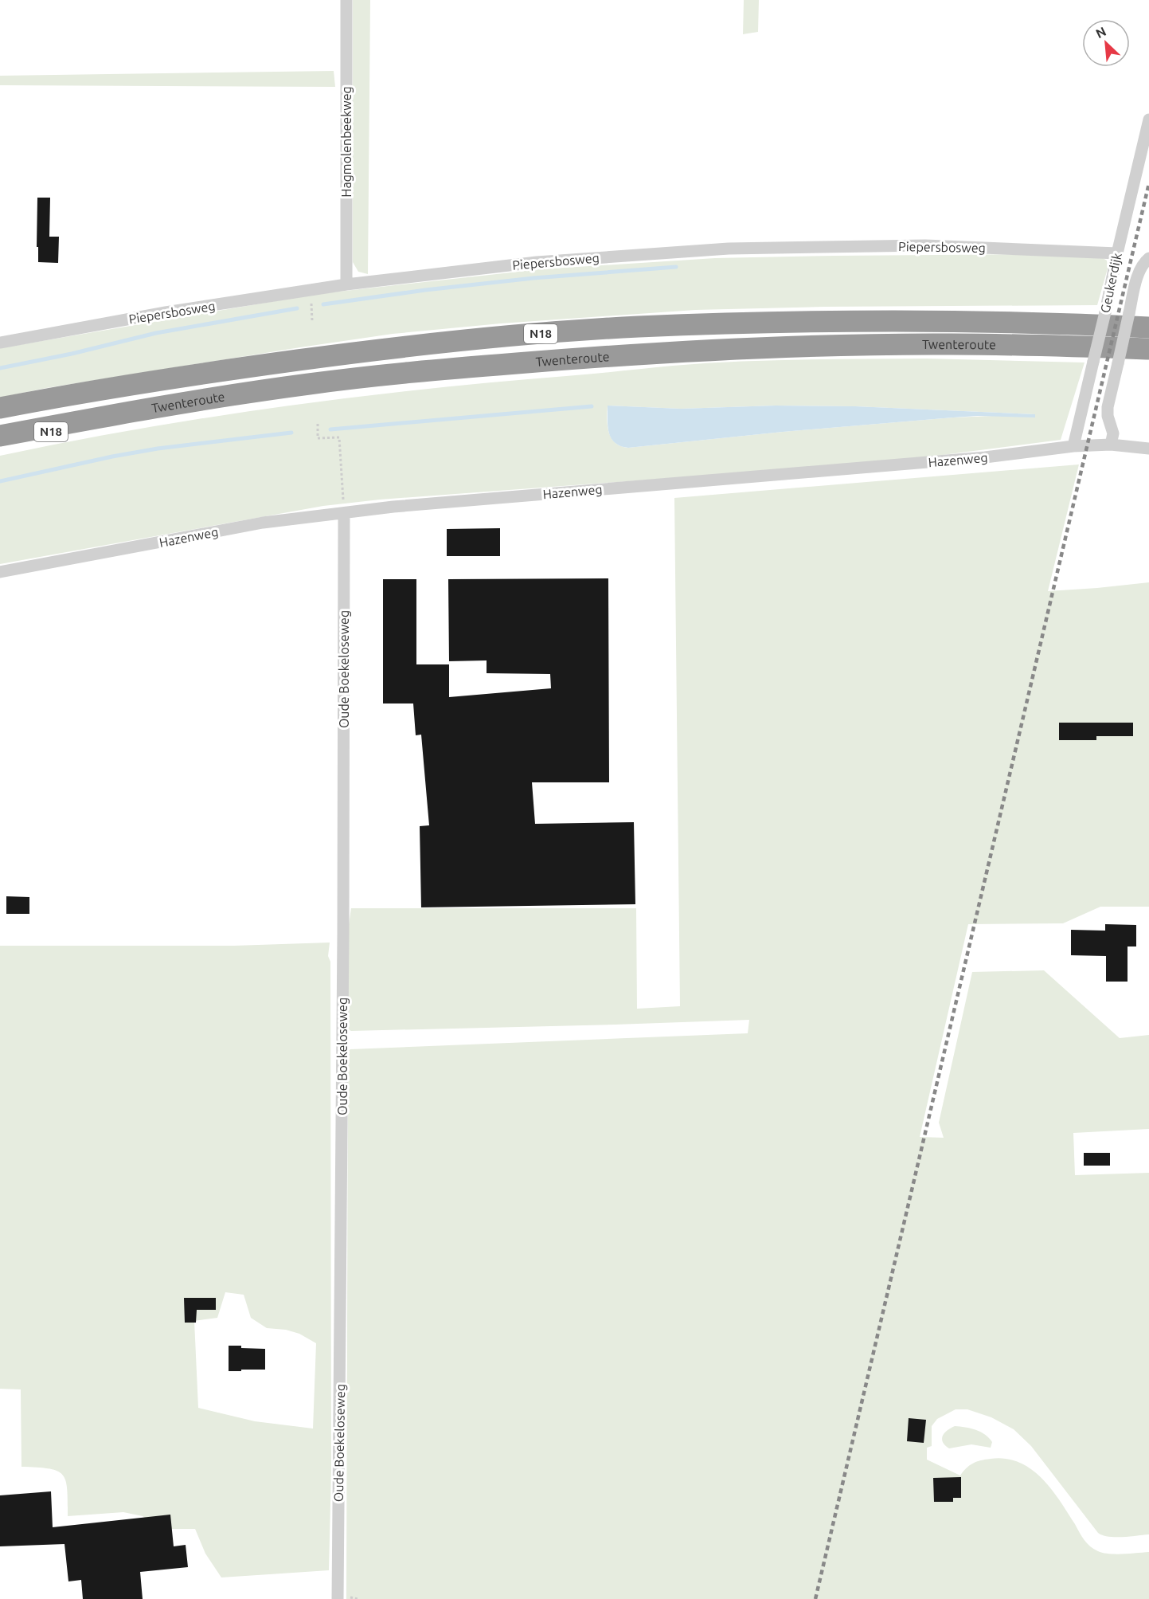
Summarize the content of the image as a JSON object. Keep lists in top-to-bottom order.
{
  "streets": {
    "highway": ["N18", "Twenteroute"],
    "street": [
      "Hagmolenbeekweg",
      "Piepersbosweg",
      "Geukerdijk",
      "Hazenweg",
      "Oude Boekeloseweg"
    ]
  },
  "crossings": [
    ["Hagmolenbeekweg", "Piepersbosweg"],
    ["Piepersbosweg", "Geukerdijk"],
    ["Geukerdijk", "Hazenweg"],
    ["N18", "Twenteroute"],
    ["Hazenweg", "Oude Boekeloseweg"]
  ],
  "north": "top left"
}
